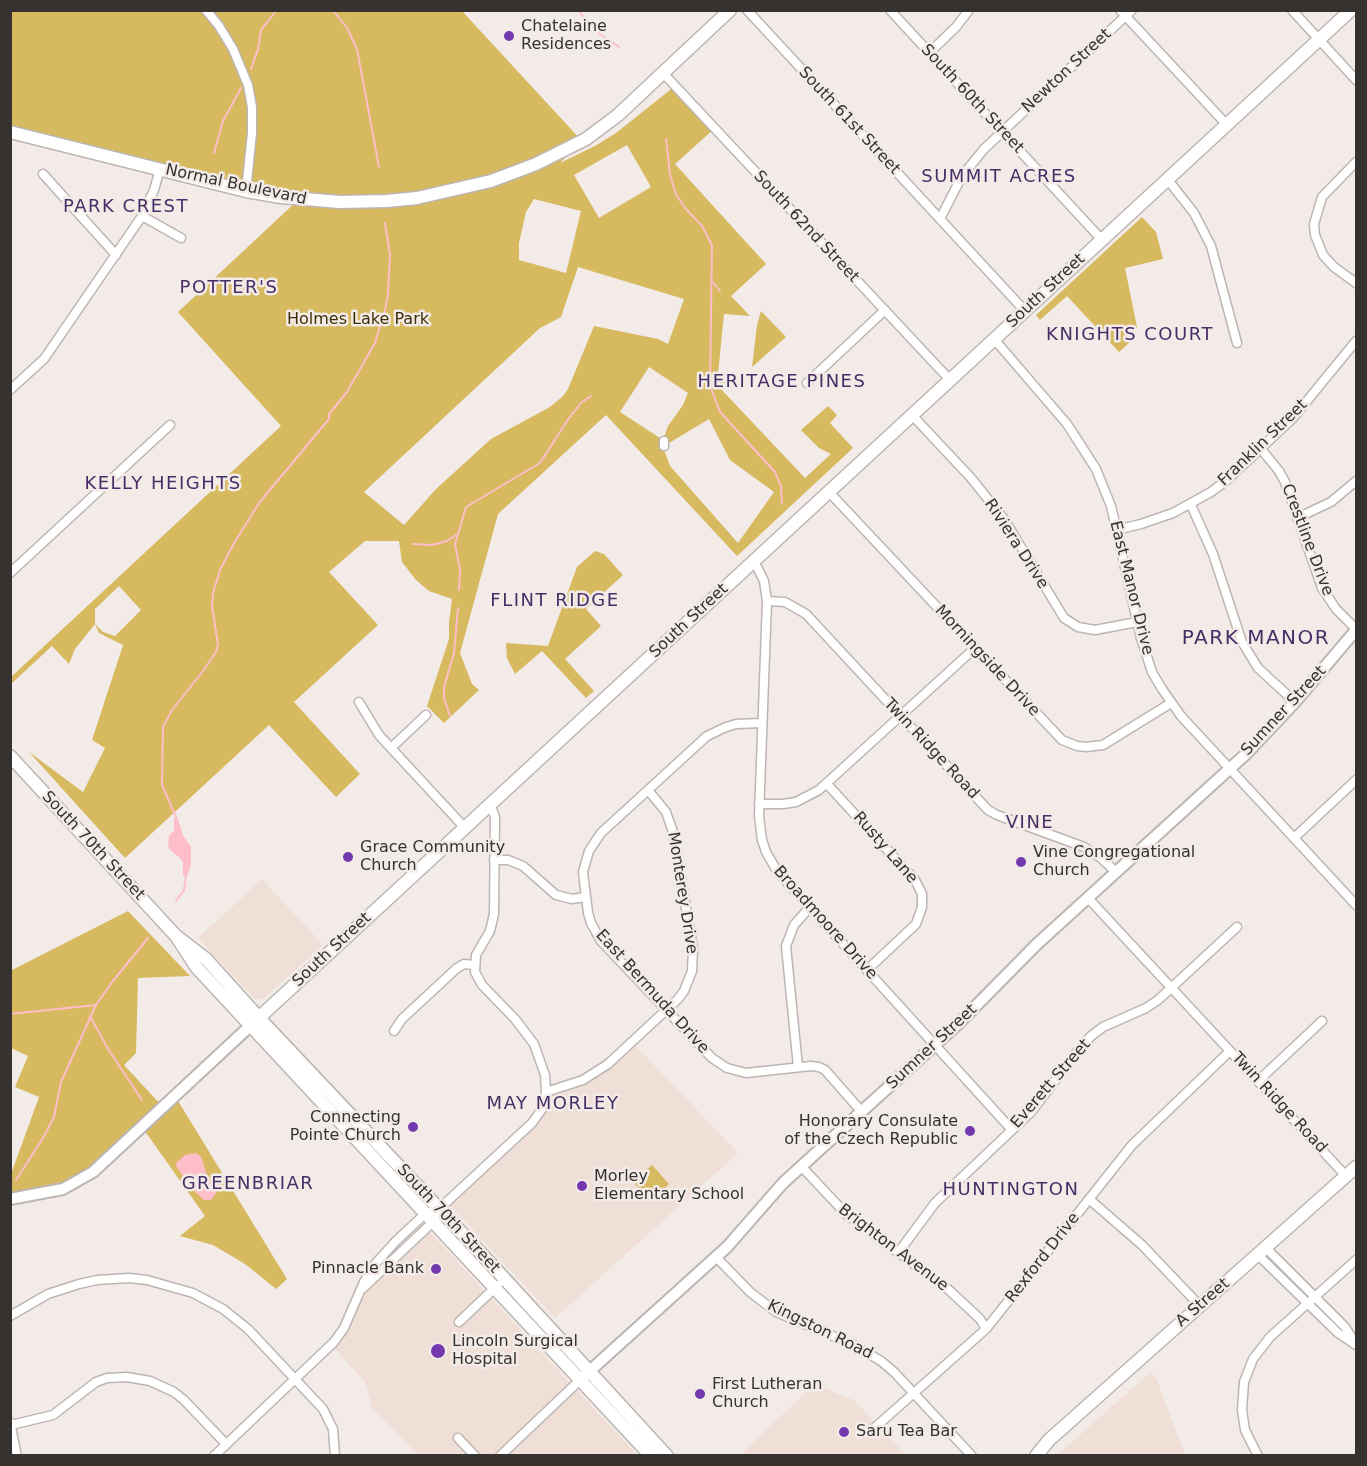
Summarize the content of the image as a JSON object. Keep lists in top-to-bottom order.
{
  "streets": {
    "main road": [
      "Normal Boulevard",
      "South Street",
      "South 70th Street",
      "A Street"
    ],
    "street": [
      "Newton Street",
      "South 60th Street",
      "South 61st Street",
      "South 62nd Street",
      "Franklin Street",
      "Crestline Drive",
      "Riviera Drive",
      "East Manor Drive",
      "Morningside Drive",
      "Sumner Street",
      "Twin Ridge Road",
      "Rusty Lane",
      "Monterey Drive",
      "Broadmoore Drive",
      "East Bermuda Drive",
      "Everett Street",
      "Brighton Avenue",
      "Rexford Drive",
      "Kingston Road"
    ]
  },
  "crossings": [
    ["Newton Street", "South 60th Street"],
    ["Newton Street", "South 61st Street"],
    ["South 60th Street", "South Street"],
    ["South 61st Street", "South Street"],
    ["Normal Boulevard", "South 62nd Street"],
    ["South 62nd Street", "South Street"],
    ["South Street", "Riviera Drive"],
    ["South Street", "East Manor Drive"],
    ["South Street", "Morningside Drive"],
    ["South Street", "South 70th Street"],
    ["South Street", "Broadmoore Drive"],
    ["Franklin Street", "Crestline Drive"],
    ["Franklin Street", "East Manor Drive"],
    ["Crestline Drive", "Sumner Street"],
    ["Riviera Drive", "East Manor Drive"],
    ["East Manor Drive", "Morningside Drive"],
    ["East Manor Drive", "Sumner Street"],
    ["Sumner Street", "Twin Ridge Road"],
    ["Sumner Street", "South 70th Street"],
    ["Sumner Street", "Broadmoore Drive"],
    ["Sumner Street", "East Bermuda Drive"],
    ["Sumner Street", "Brighton Avenue"],
    ["Sumner Street", "Kingston Road"],
    ["Twin Ridge Road", "Broadmoore Drive"],
    ["Twin Ridge Road", "Everett Street"],
    ["Twin Ridge Road", "Rexford Drive"],
    ["Twin Ridge Road", "A Street"],
    ["Rusty Lane", "Broadmoore Drive"],
    ["Monterey Drive", "East Bermuda Drive"],
    ["Broadmoore Drive", "East Bermuda Drive"],
    ["Broadmoore Drive", "Everett Street"],
    ["Everett Street", "Brighton Avenue"],
    ["Brighton Avenue", "Rexford Drive"],
    ["Rexford Drive", "Kingston Road"]
  ],
  "districts": [
    "SUMMIT ACRES",
    "PARK CREST",
    "POTTER'S",
    "KNIGHTS COURT",
    "HERITAGE PINES",
    "KELLY HEIGHTS",
    "FLINT RIDGE",
    "PARK MANOR",
    "VINE",
    "MAY MORLEY",
    "GREENBRIAR",
    "HUNTINGTON"
  ],
  "parks": ["Holmes Lake Park"],
  "places": [
    "Chatelaine Residences",
    "Grace Community Church",
    "Vine Congregational Church",
    "Connecting Pointe Church",
    "Honorary Consulate of the Czech Republic",
    "Morley Elementary School",
    "Pinnacle Bank",
    "Lincoln Surgical Hospital",
    "First Lutheran Church",
    "Saru Tea Bar"
  ]
}
